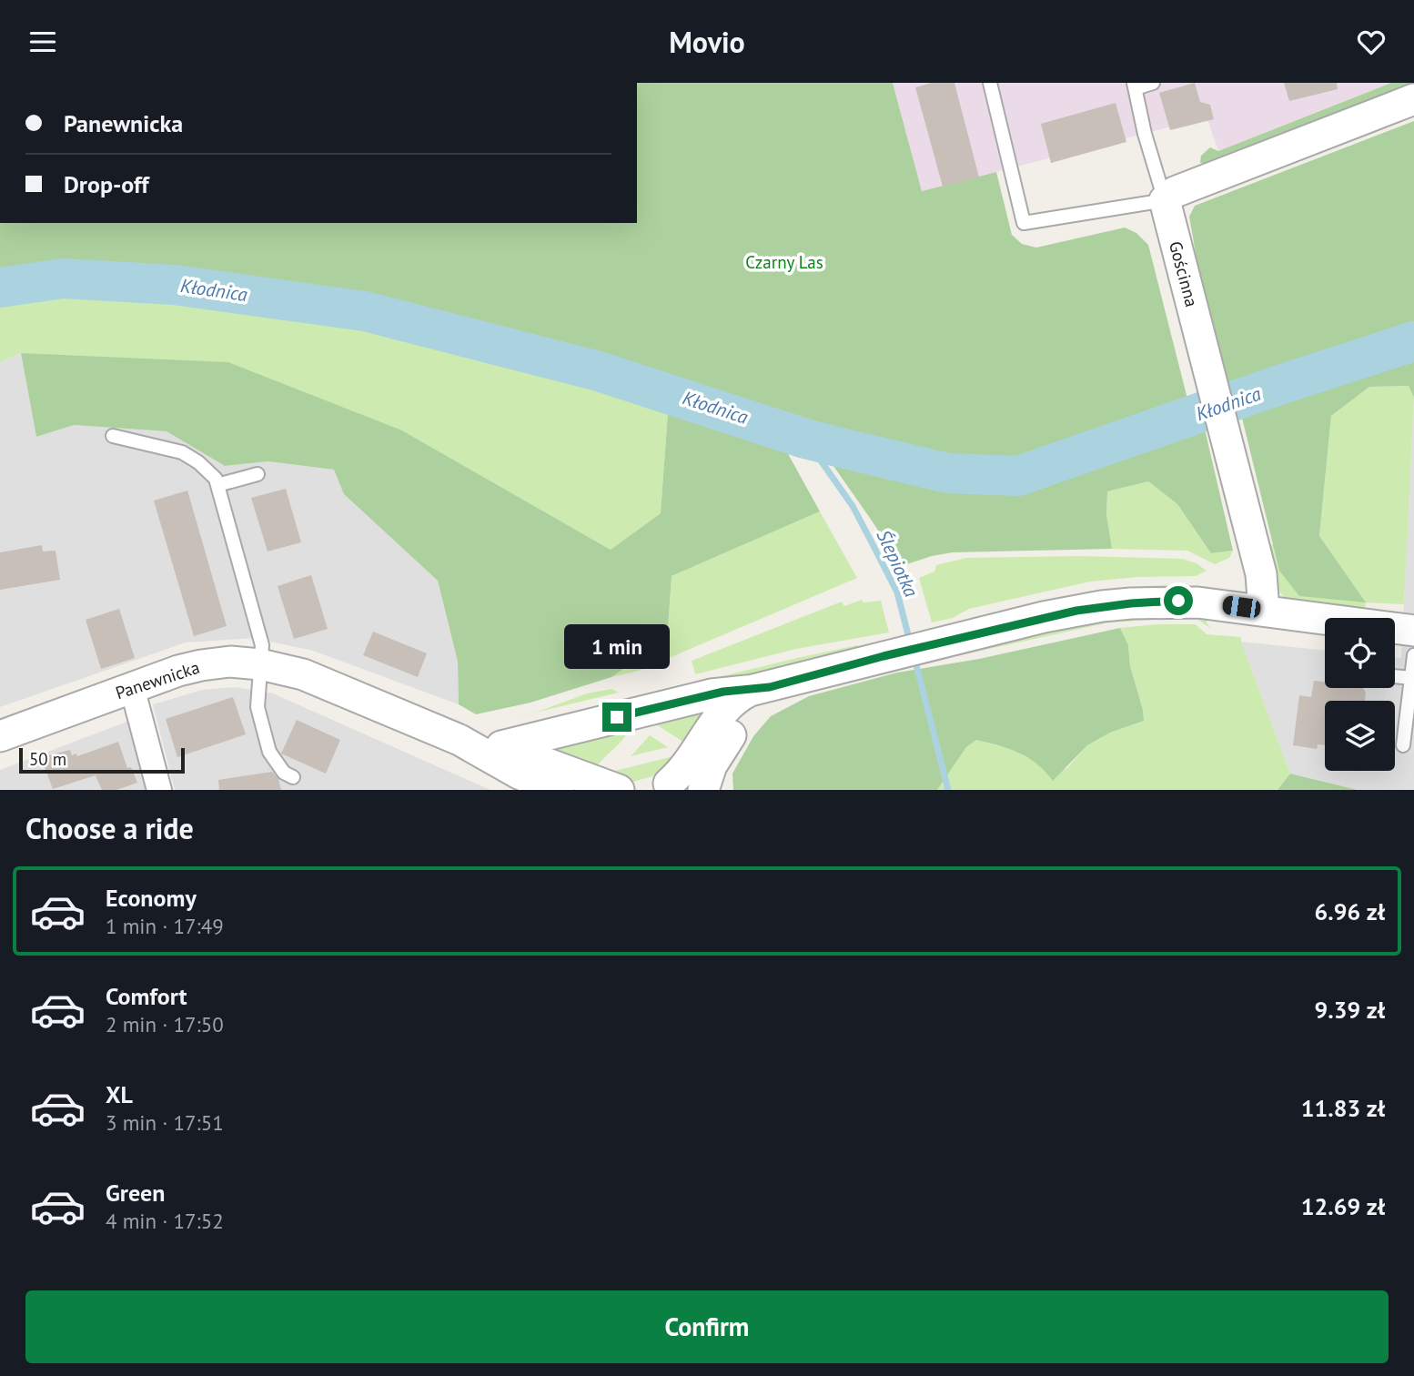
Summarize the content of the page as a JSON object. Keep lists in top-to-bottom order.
{
  "streets": {
    "street": ["Gościnna", "Panewnicka"]
  },
  "water": ["Kłodnica", "Ślepiotka"],
  "parks": ["Czarny Las"],
  "scale_bar": "50 m",
  "page": {
    "header": "Movio",
    "banner": ["Panewnicka", "Drop-off"],
    "bubble": "1 min",
    "scale": "50 m",
    "heading": "Choose a ride",
    "list": [
      {
        "name": "Economy",
        "note": "1 min · 17:49",
        "value": "6.96 zł"
      },
      {
        "name": "Comfort",
        "note": "2 min · 17:50",
        "value": "9.39 zł"
      },
      {
        "name": "XL",
        "note": "3 min · 17:51",
        "value": "11.83 zł"
      },
      {
        "name": "Green",
        "note": "4 min · 17:52",
        "value": "12.69 zł"
      }
    ],
    "buttons": "Confirm"
  }
}
